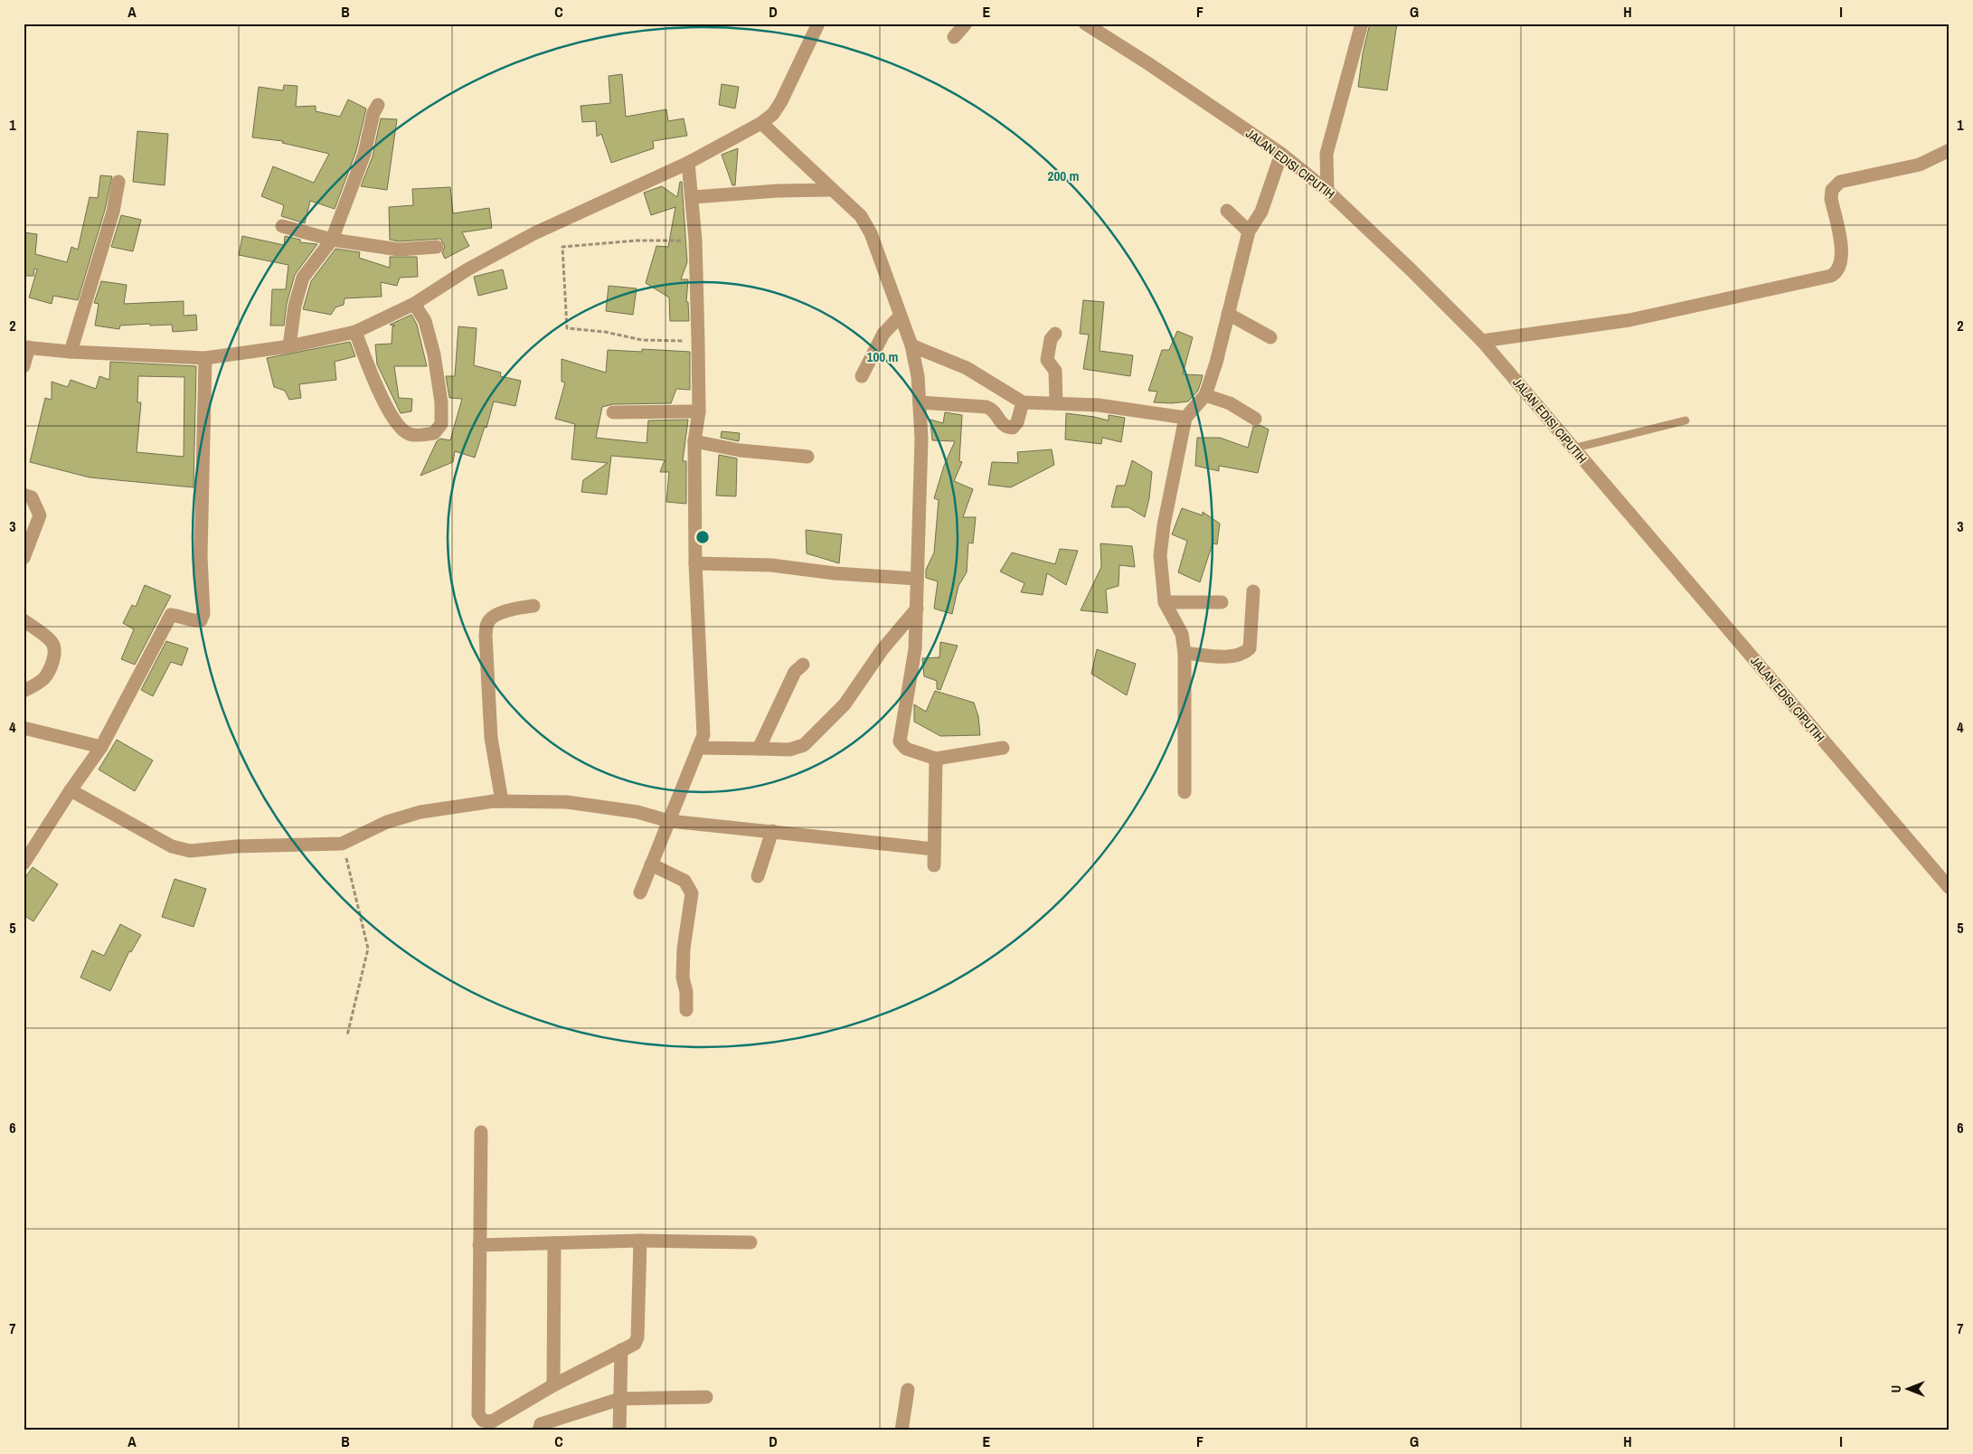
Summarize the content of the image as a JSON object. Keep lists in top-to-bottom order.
{
  "streets": {
    "street": ["JALAN EDISI CIPUTIH"]
  },
  "north": "left",
  "grid": {
    "columns": [
      "A",
      "B",
      "C",
      "D",
      "E",
      "F",
      "G",
      "H",
      "I"
    ],
    "rows": [
      "1",
      "2",
      "3",
      "4",
      "5",
      "6",
      "7"
    ]
  },
  "rings": ["200 m", "100 m"]
}
